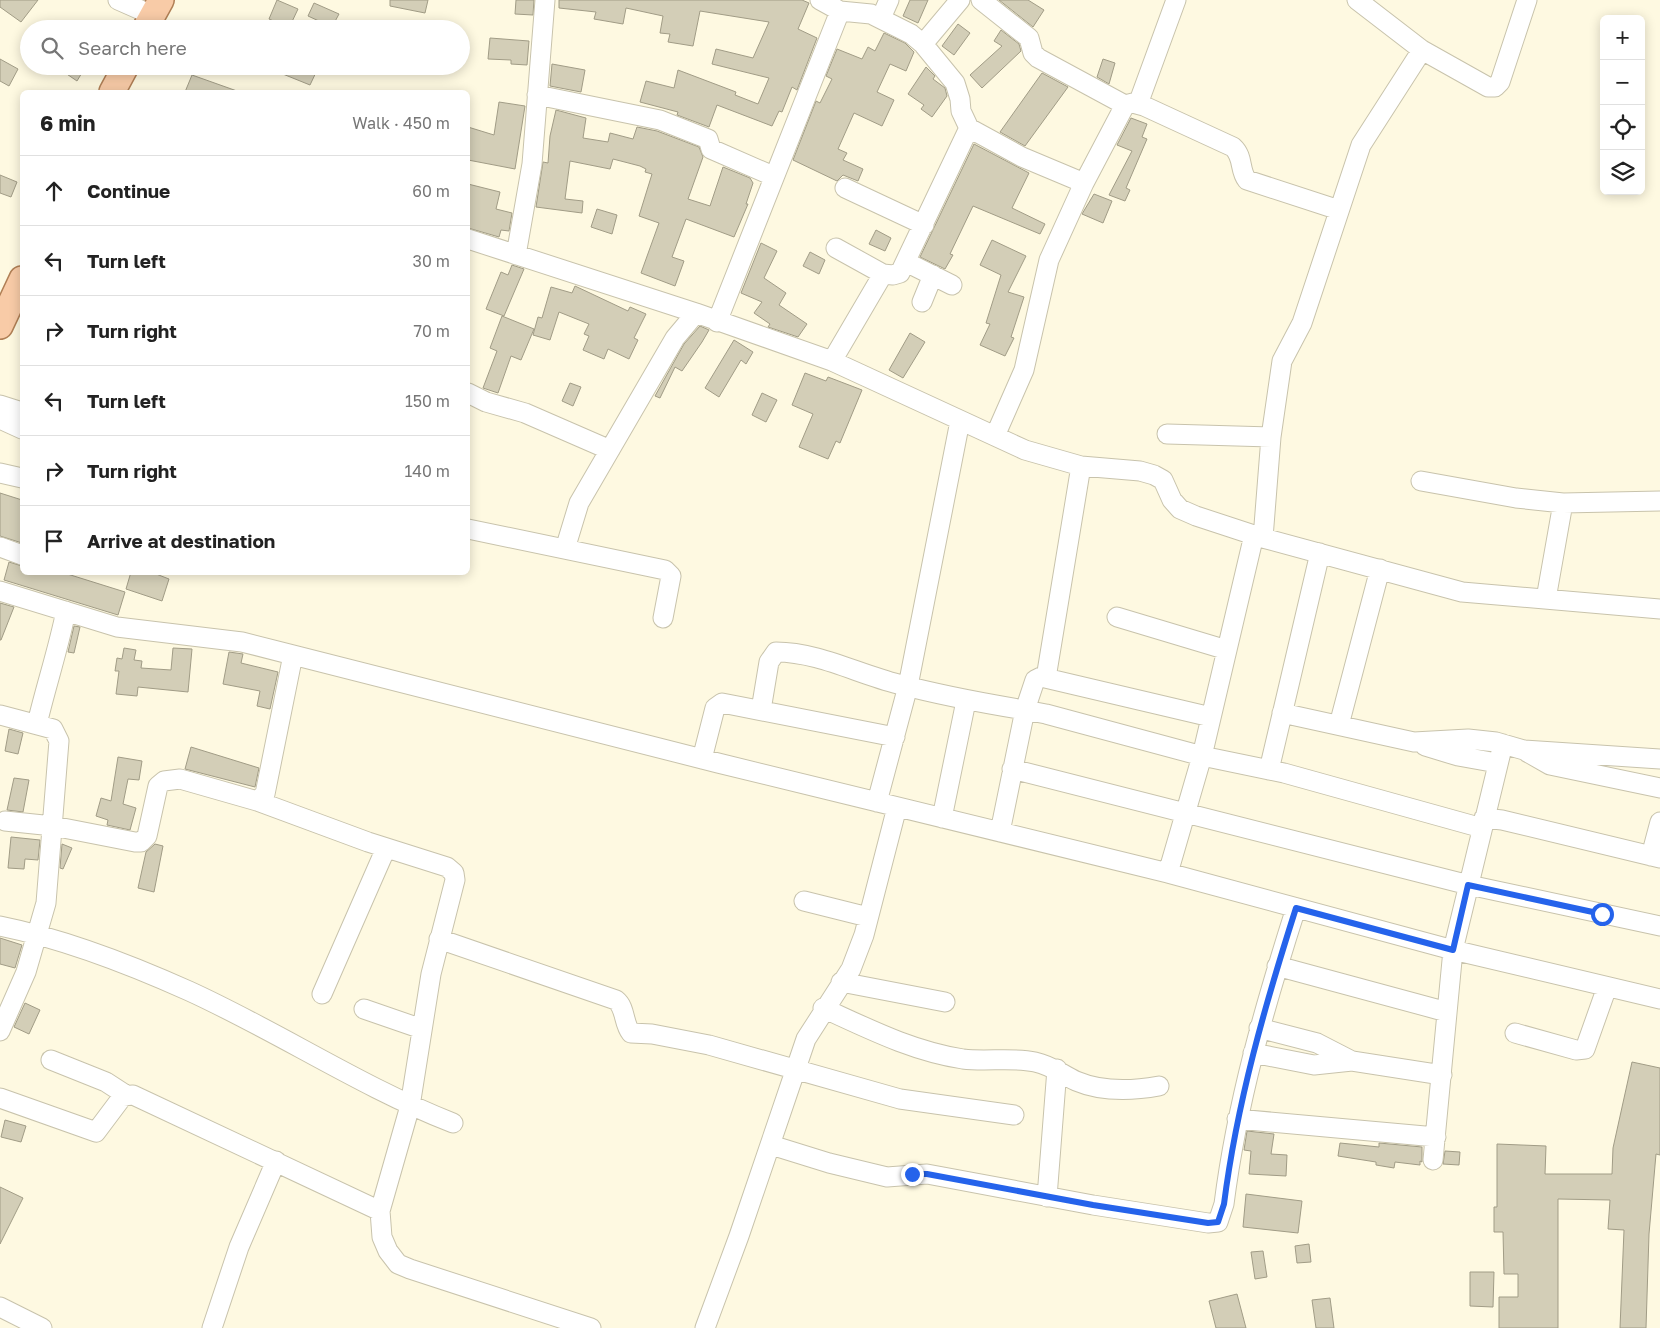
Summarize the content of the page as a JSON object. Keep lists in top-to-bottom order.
{
  "page": {
    "map_buttons": ["+", "−"],
    "search": "Search here",
    "heading": ["6 min", "Walk · 450 m"],
    "list": [
      ["Continue", "60 m"],
      ["Turn left", "30 m"],
      ["Turn right", "70 m"],
      ["Turn left", "150 m"],
      ["Turn right", "140 m"],
      "Arrive at destination"
    ]
  }
}
